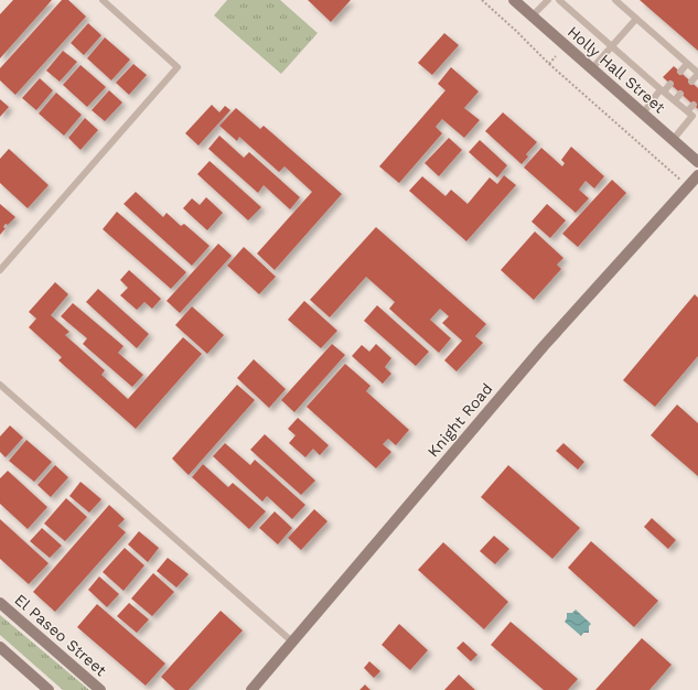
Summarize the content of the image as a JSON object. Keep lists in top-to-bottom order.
{
  "streets": {
    "street": ["Holly Hall Street", "Knight Road", "El Paseo Street"]
  }
}
